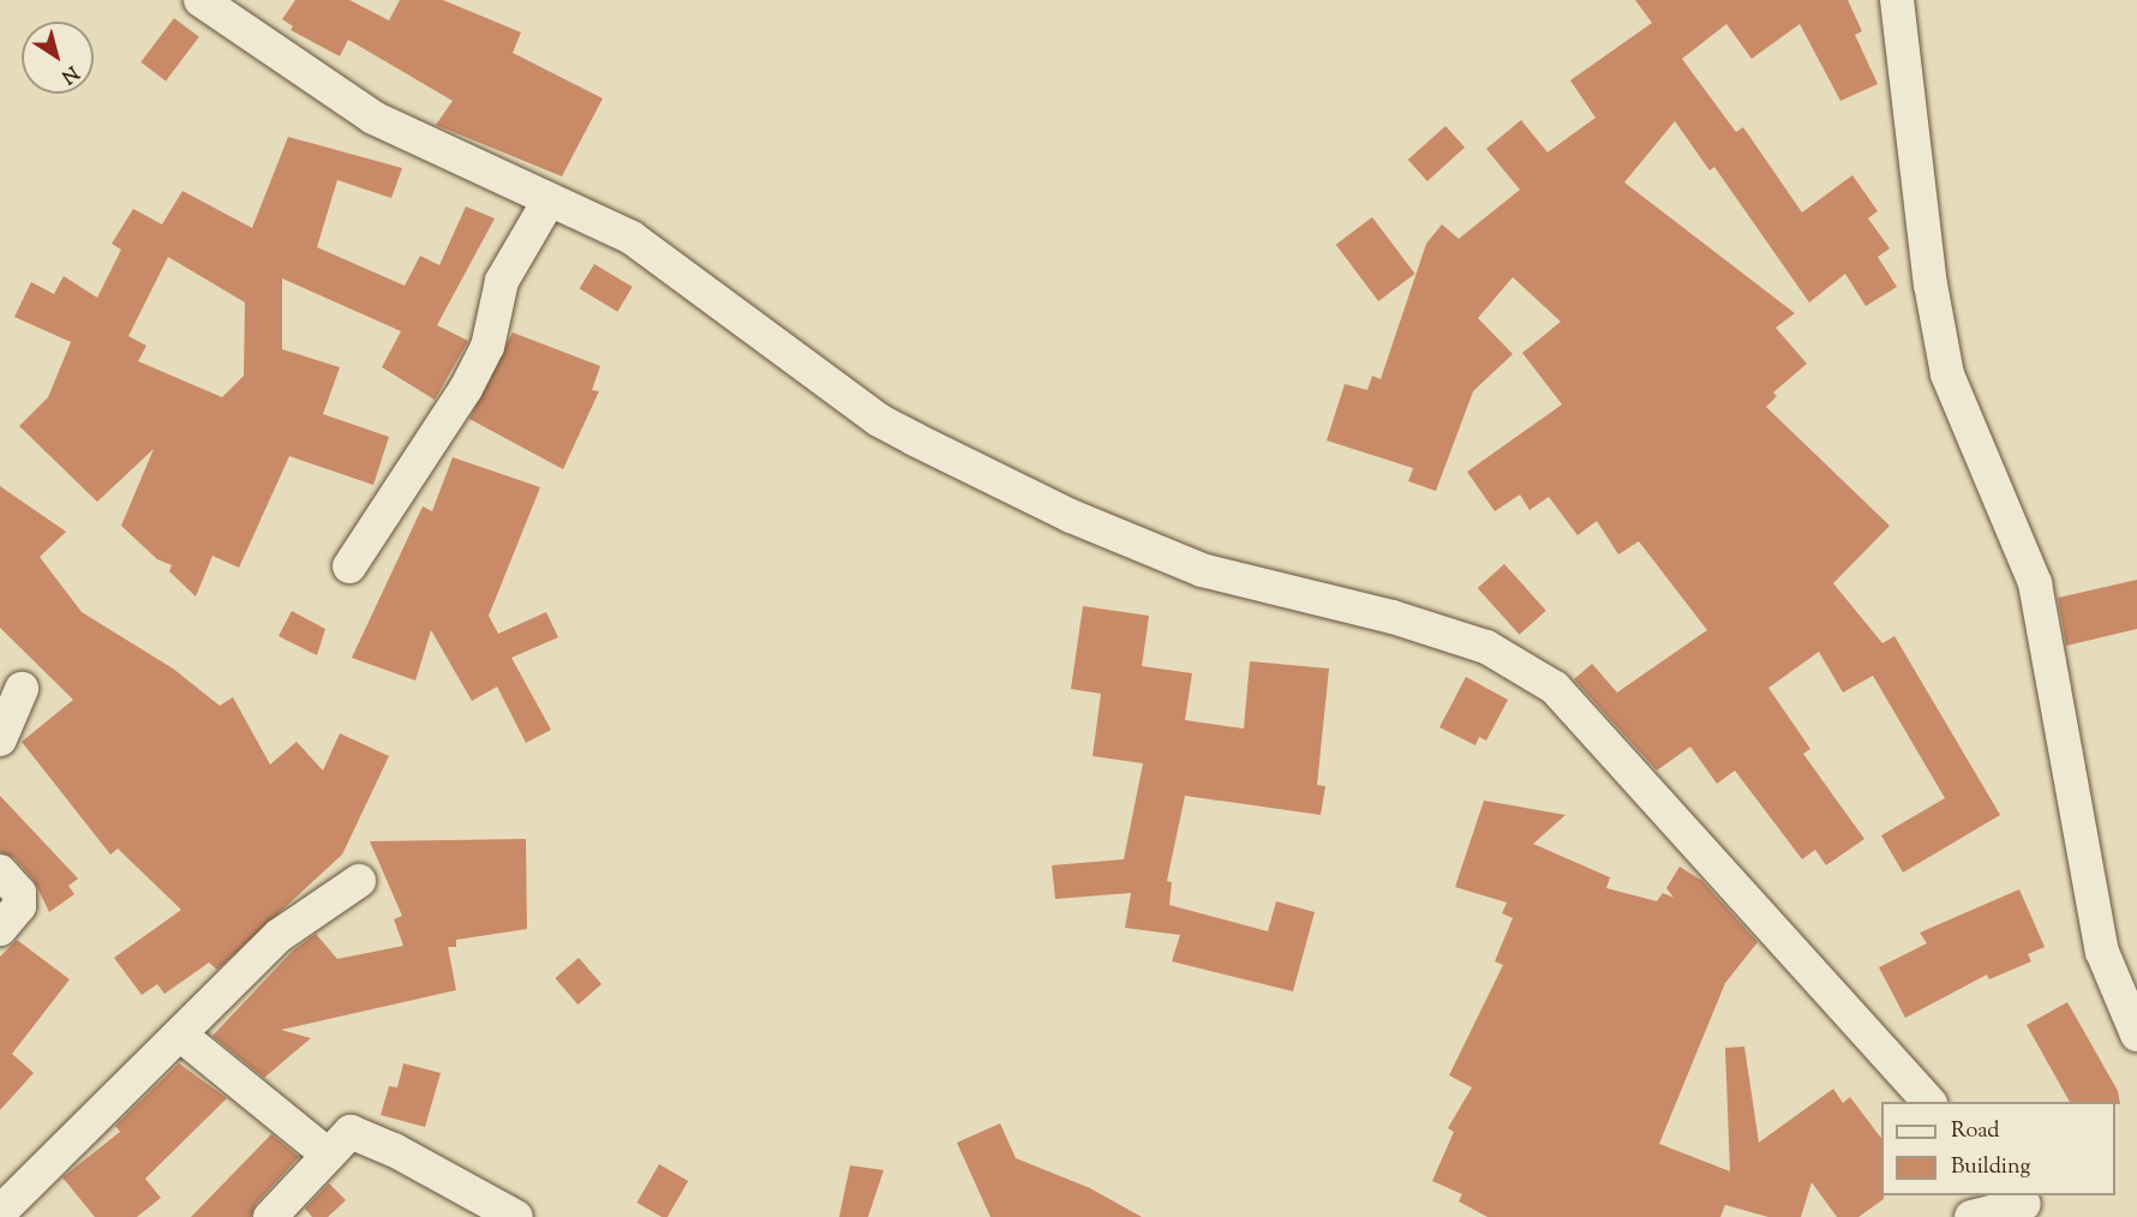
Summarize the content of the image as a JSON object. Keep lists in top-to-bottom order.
{
  "legend": ["Road", "Building"],
  "north": "bottom right"
}
